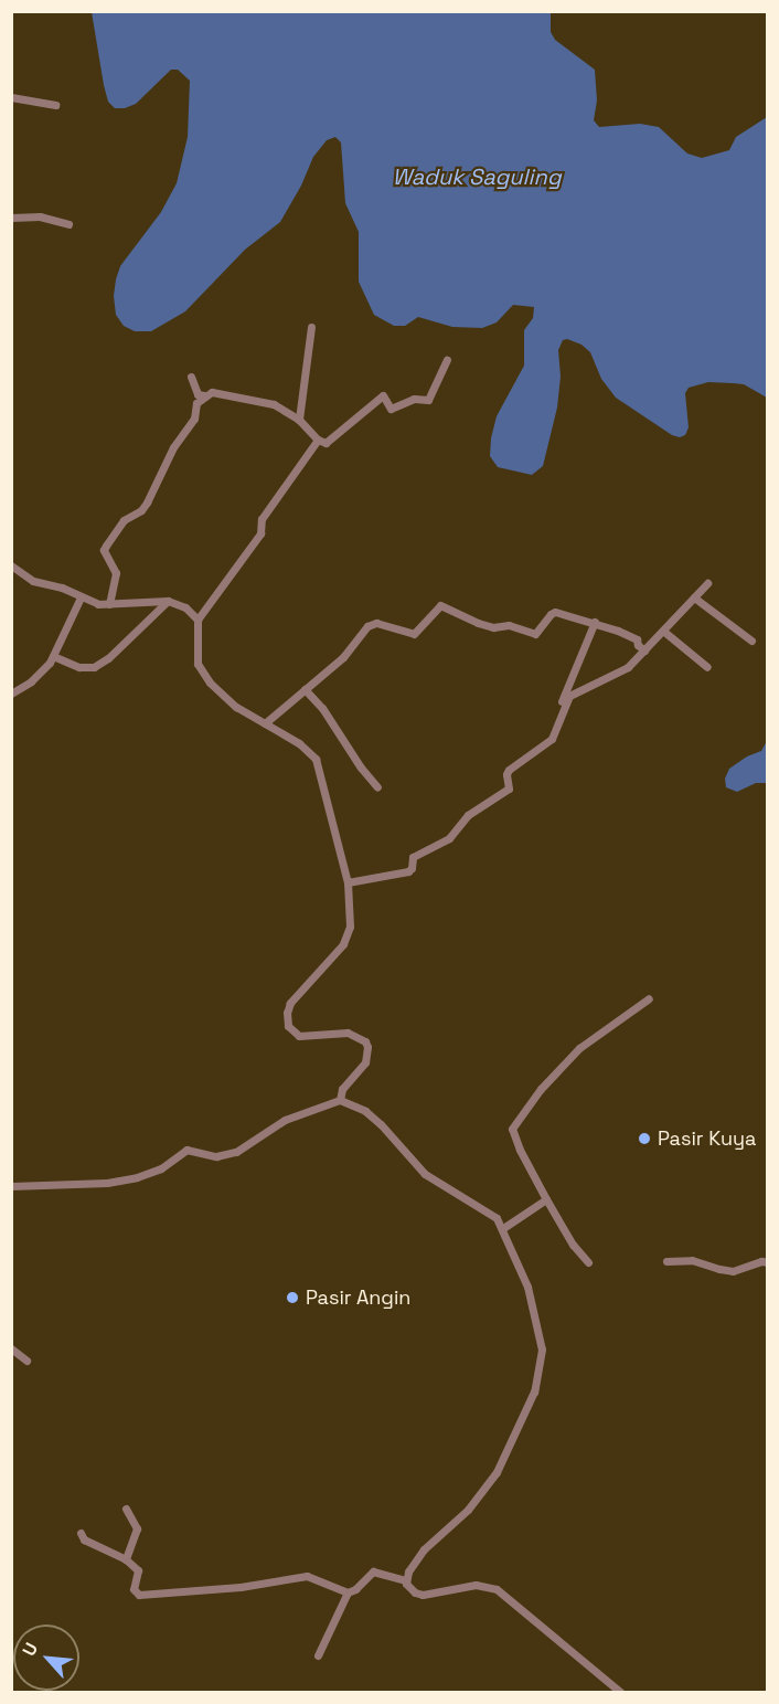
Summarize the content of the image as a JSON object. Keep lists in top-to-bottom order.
{
  "water": ["Waduk Saguling"],
  "places": ["Pasir Kuya", "Pasir Angin"],
  "north": "top left"
}
